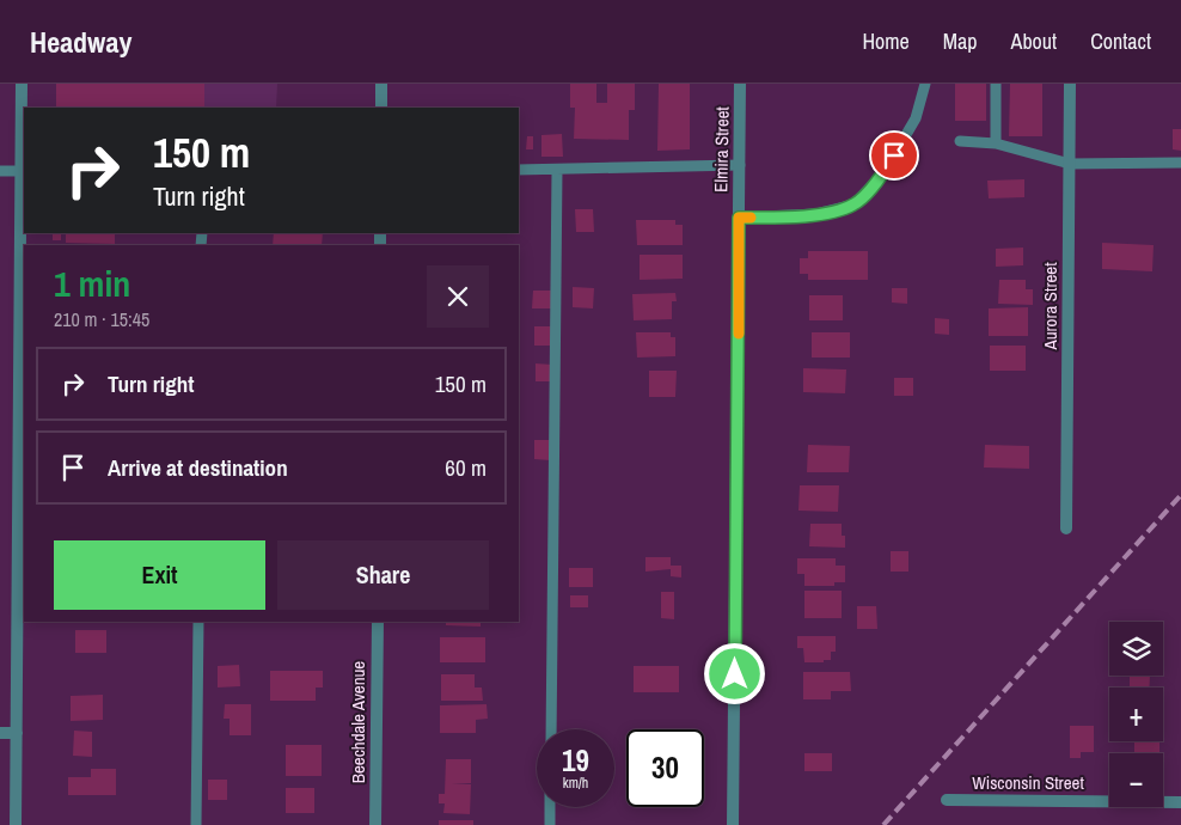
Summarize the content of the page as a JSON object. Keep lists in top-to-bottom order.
{
  "streets": {
    "street": [
      "Elmira Street",
      "Aurora Street",
      "Beechdale Avenue",
      "Wisconsin Street"
    ]
  },
  "page": {
    "header": "Headway",
    "nav": [
      "Home",
      "Map",
      "About",
      "Contact"
    ],
    "turn": ["150 m", "Turn right"],
    "heading": ["1 min", "210 m · 15:45"],
    "list": [
      {
        "name": "Turn right",
        "value": "150 m"
      },
      {
        "name": "Arrive at destination",
        "value": "60 m"
      }
    ],
    "buttons": ["Exit", "Share"],
    "map_buttons": ["+", "−"],
    "speed": "19 km/h",
    "limit": "30"
  }
}
